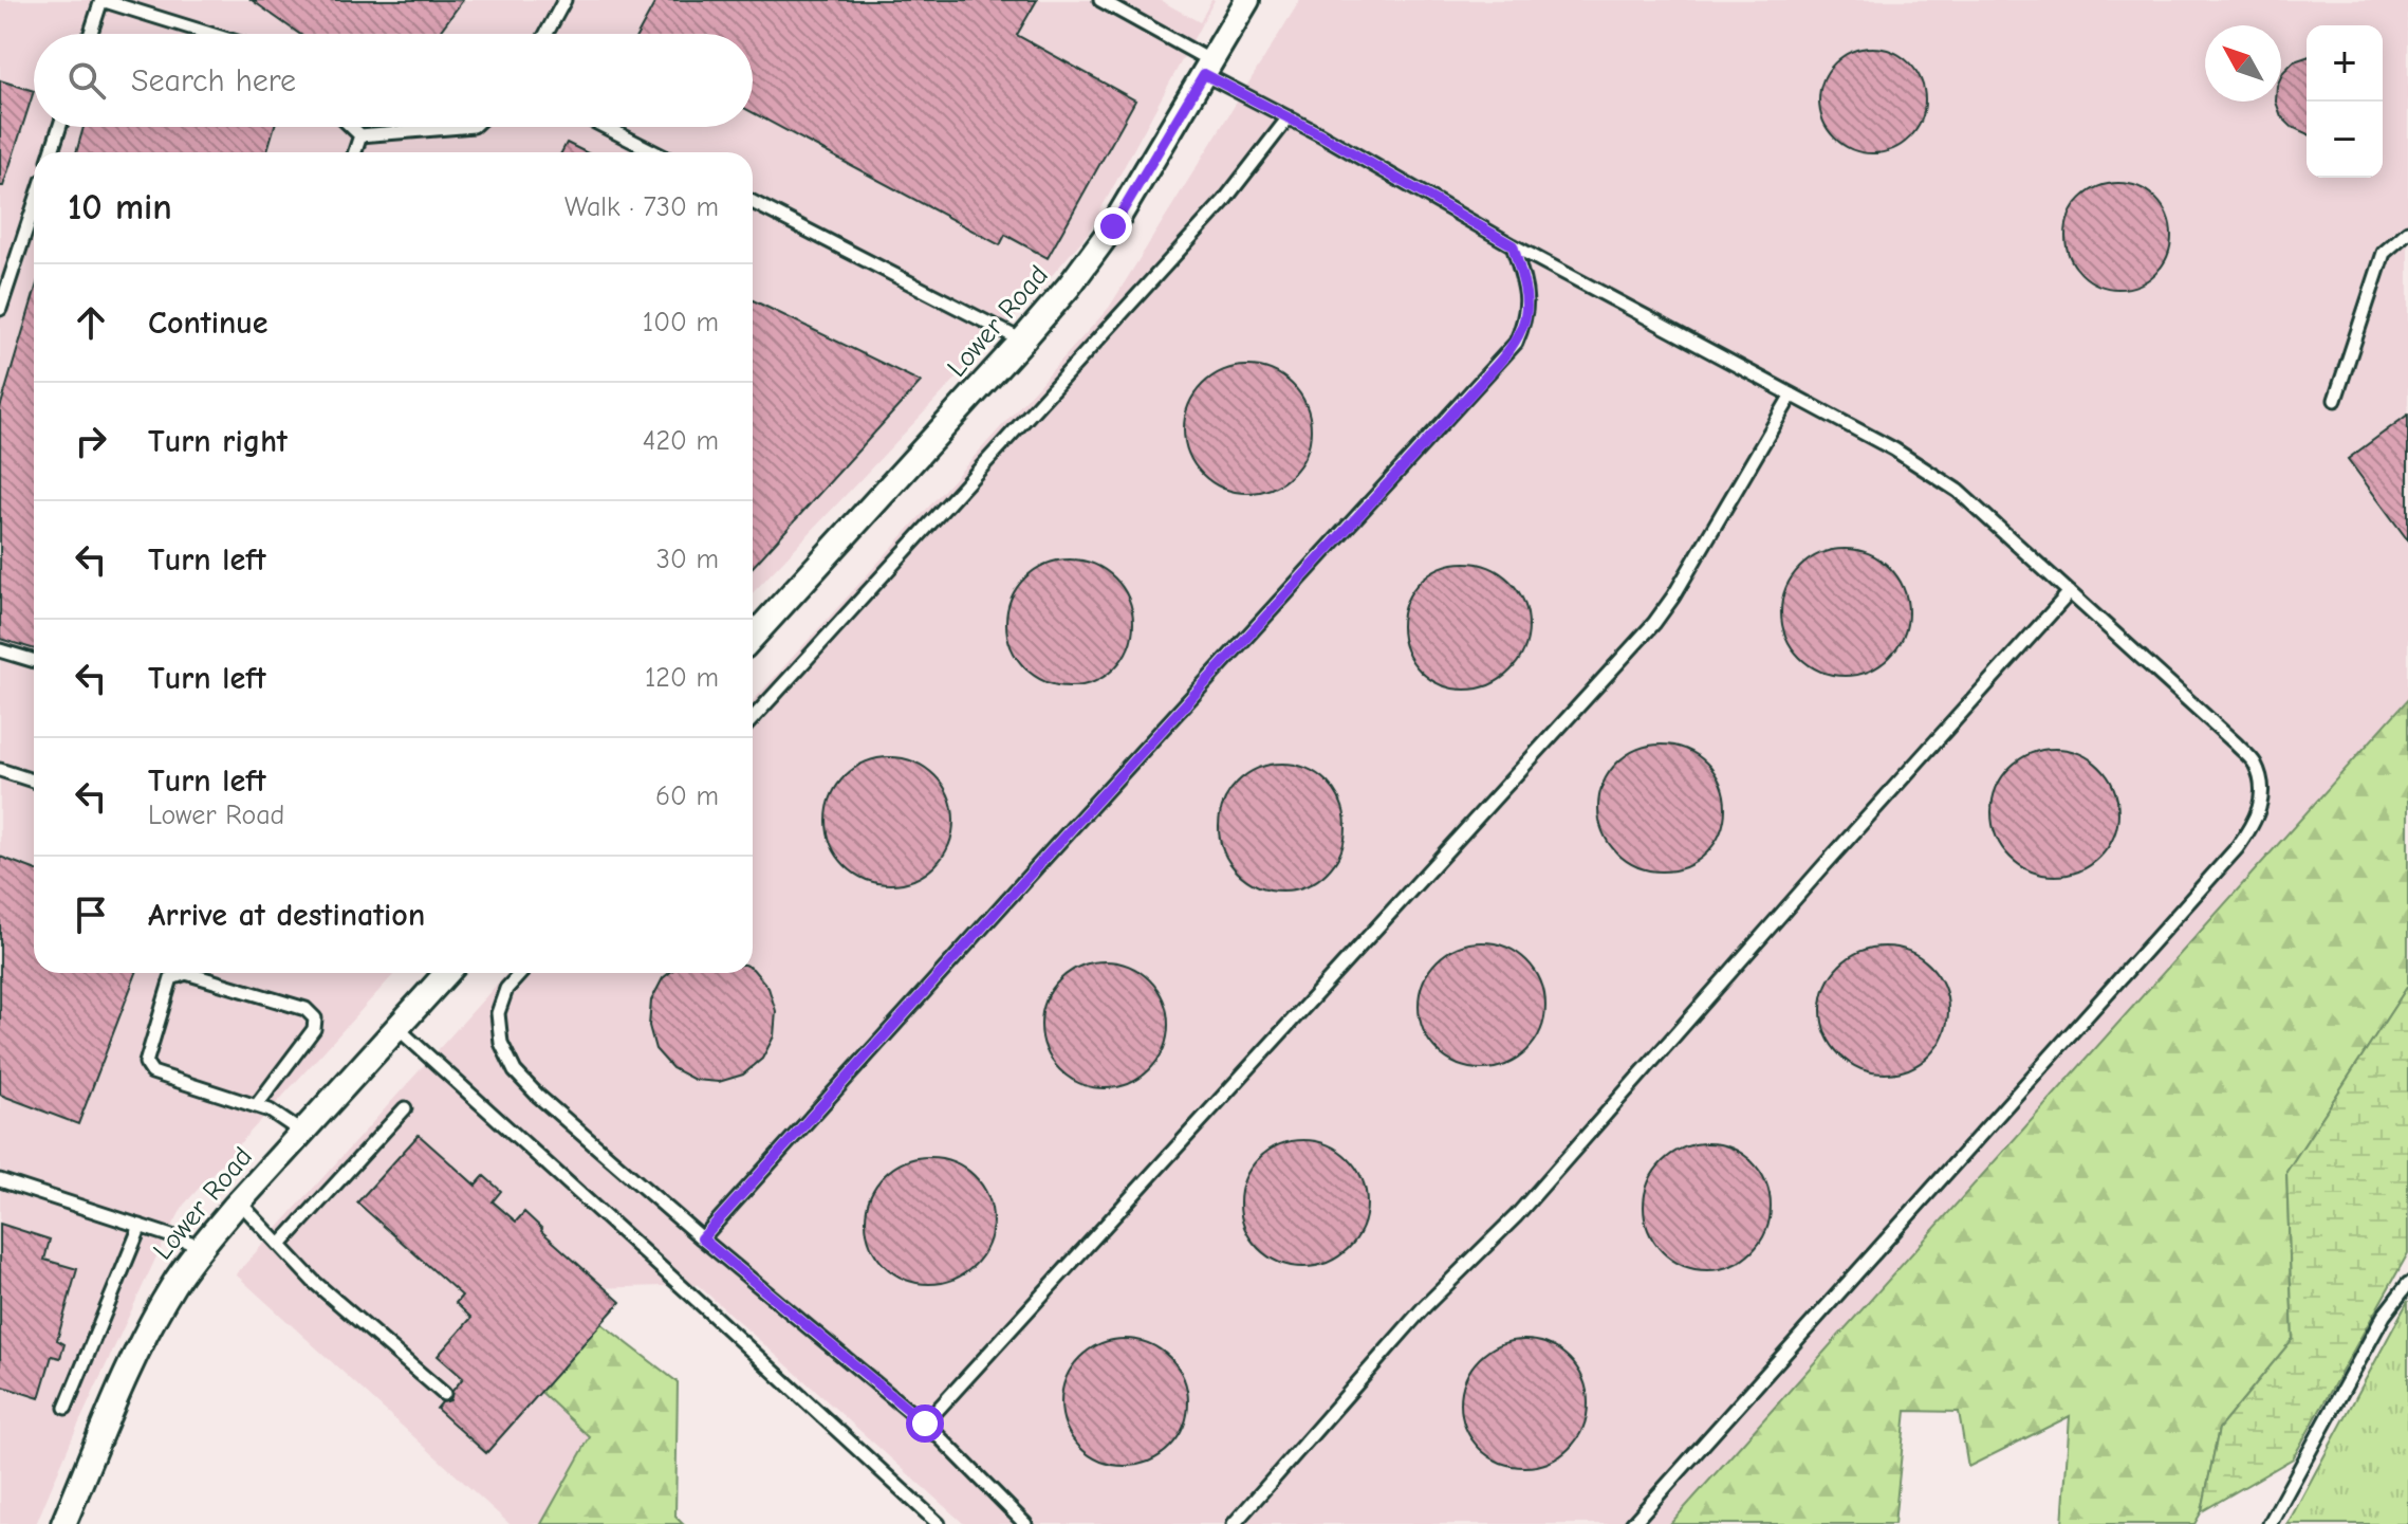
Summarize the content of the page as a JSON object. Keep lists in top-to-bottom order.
{
  "streets": {
    "street": ["Lower Road"]
  },
  "north": "top left",
  "page": {
    "map_buttons": ["+", "−"],
    "search": "Search here",
    "heading": ["10 min", "Walk · 730 m"],
    "list": [
      ["Continue", "100 m"],
      ["Turn right", "420 m"],
      ["Turn left", "30 m"],
      ["Turn left", "120 m"],
      ["Turn left", "Lower Road", "60 m"],
      "Arrive at destination"
    ]
  }
}
